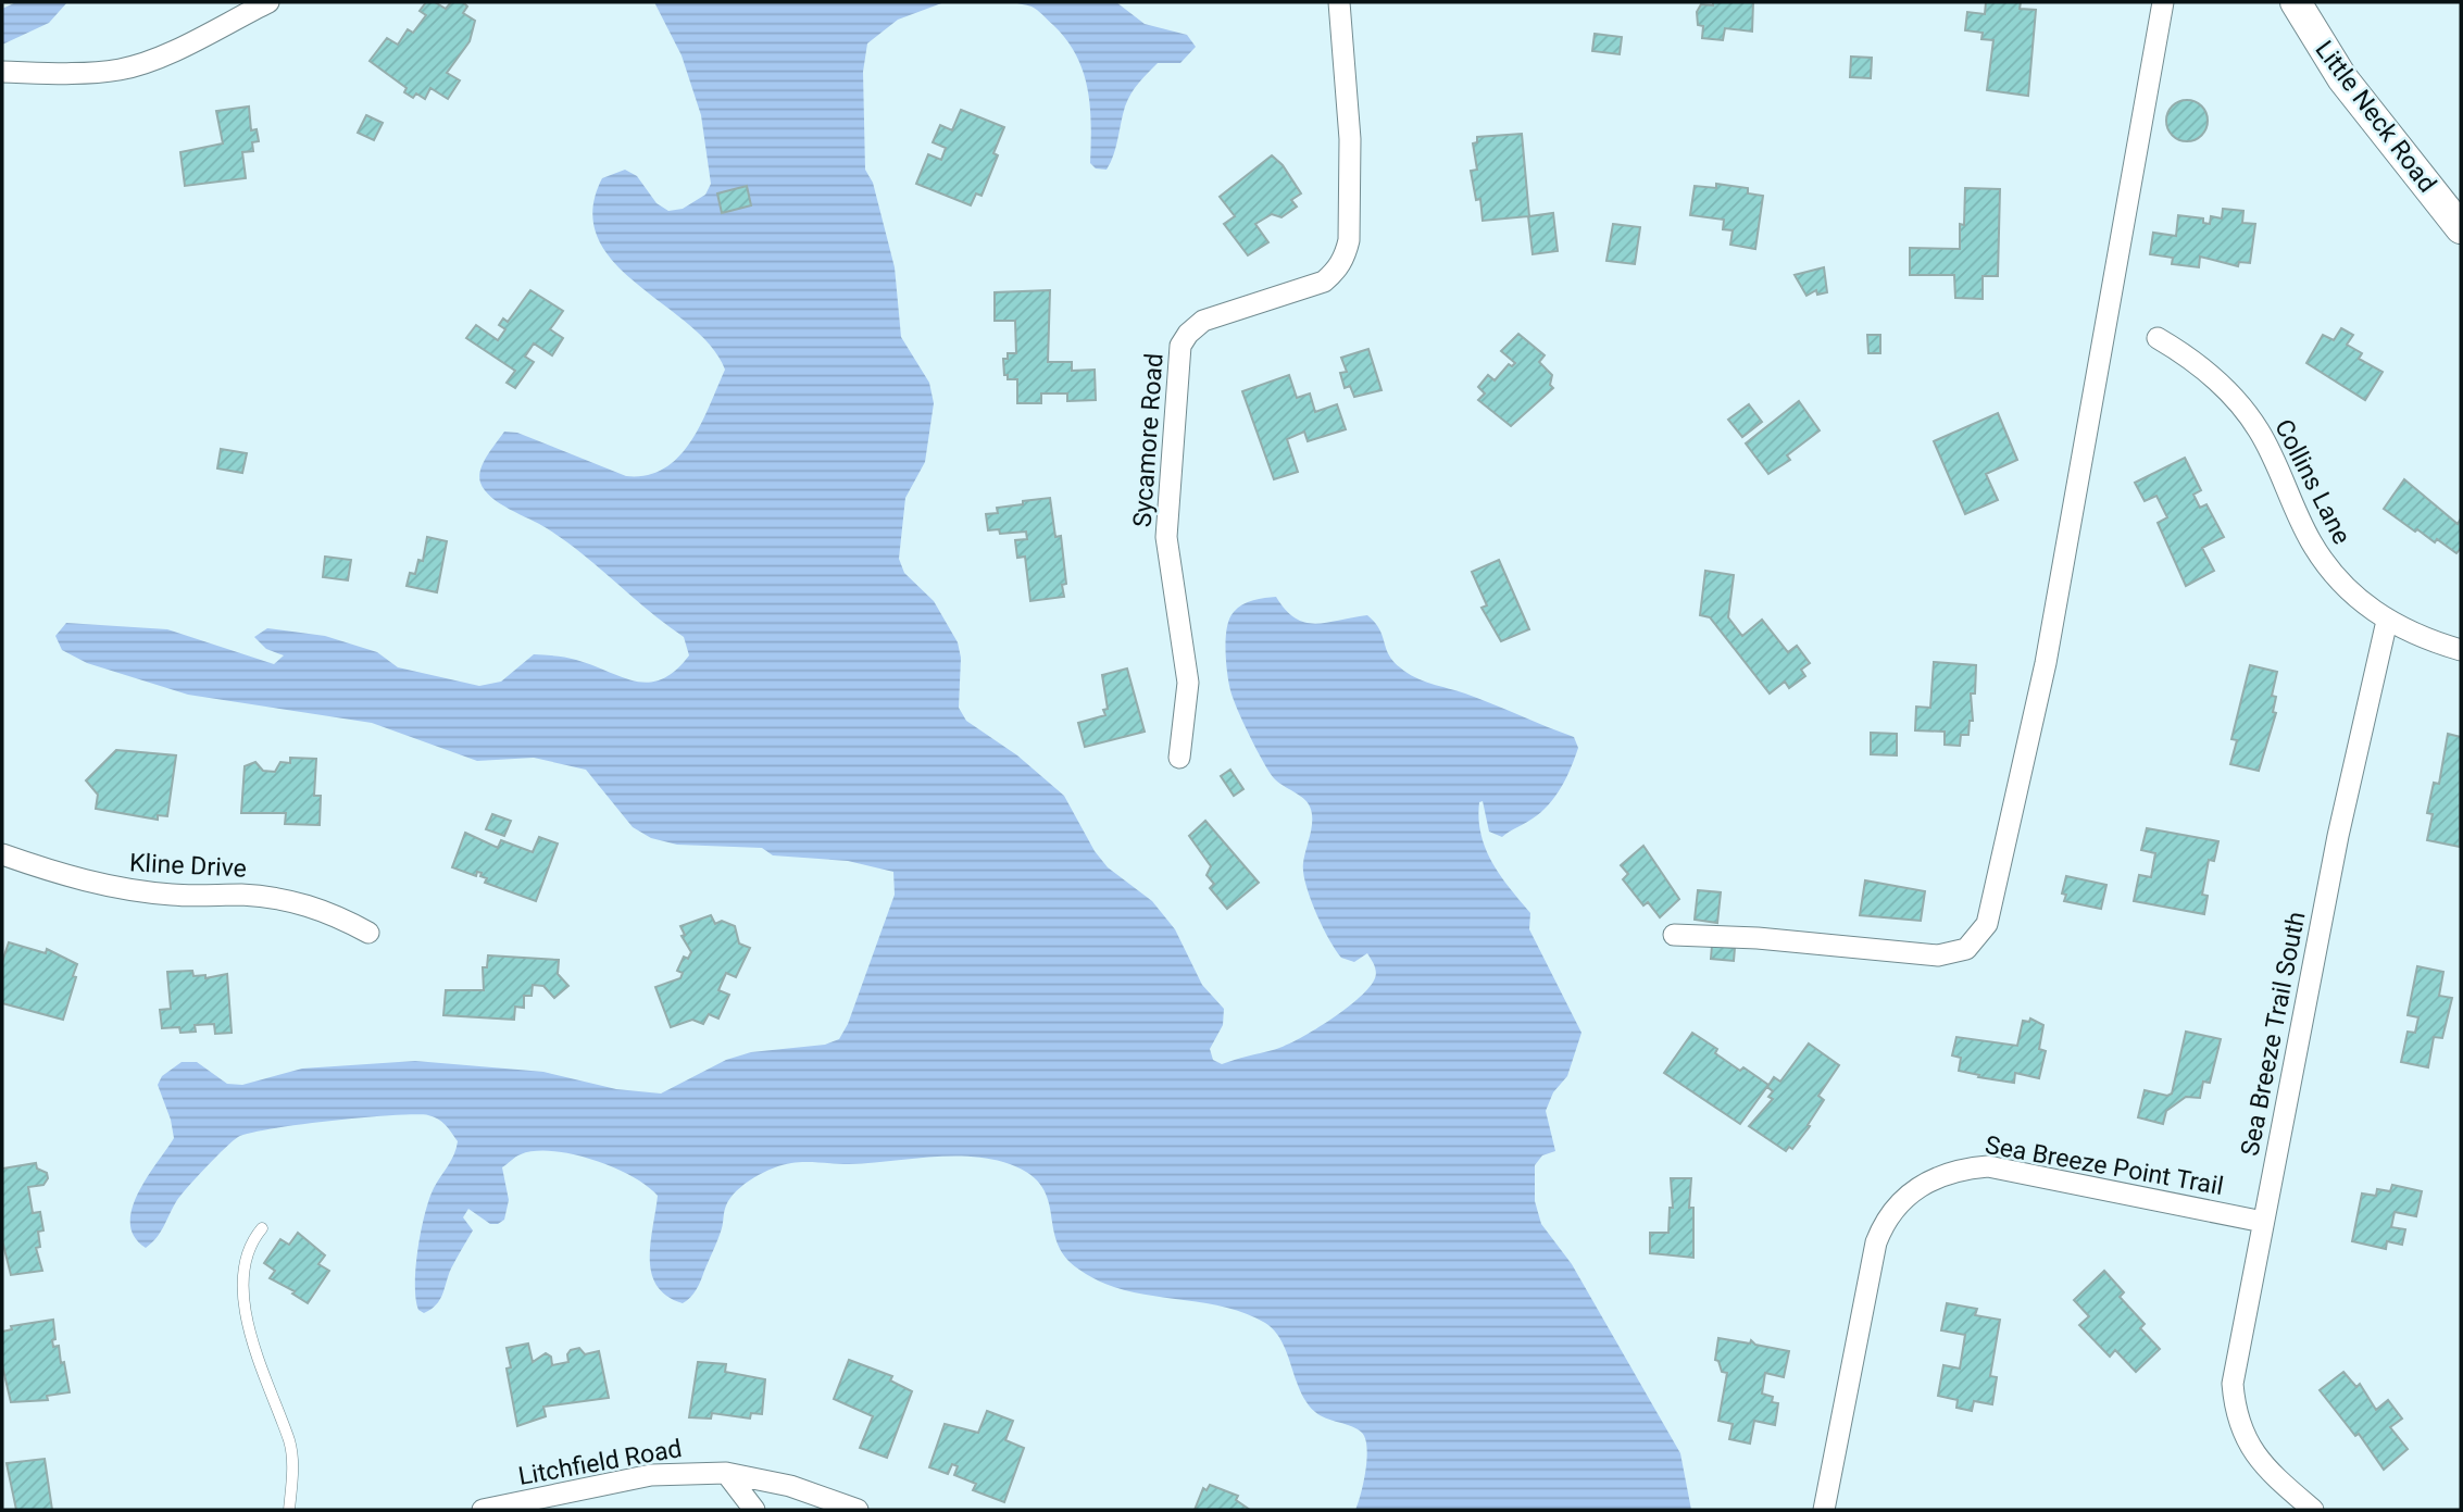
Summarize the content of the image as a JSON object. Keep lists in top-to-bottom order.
{
  "streets": {
    "street": [
      "Little Neck Road",
      "Sycamore Road",
      "Collins Lane",
      "Kline Drive",
      "Sea Breeze Trail South",
      "Sea Breeze Point Trail",
      "Litchfield Road"
    ]
  },
  "crossings": [
    ["Collins Lane", "Sea Breeze Trail South"],
    ["Sea Breeze Trail South", "Sea Breeze Point Trail"]
  ]
}
